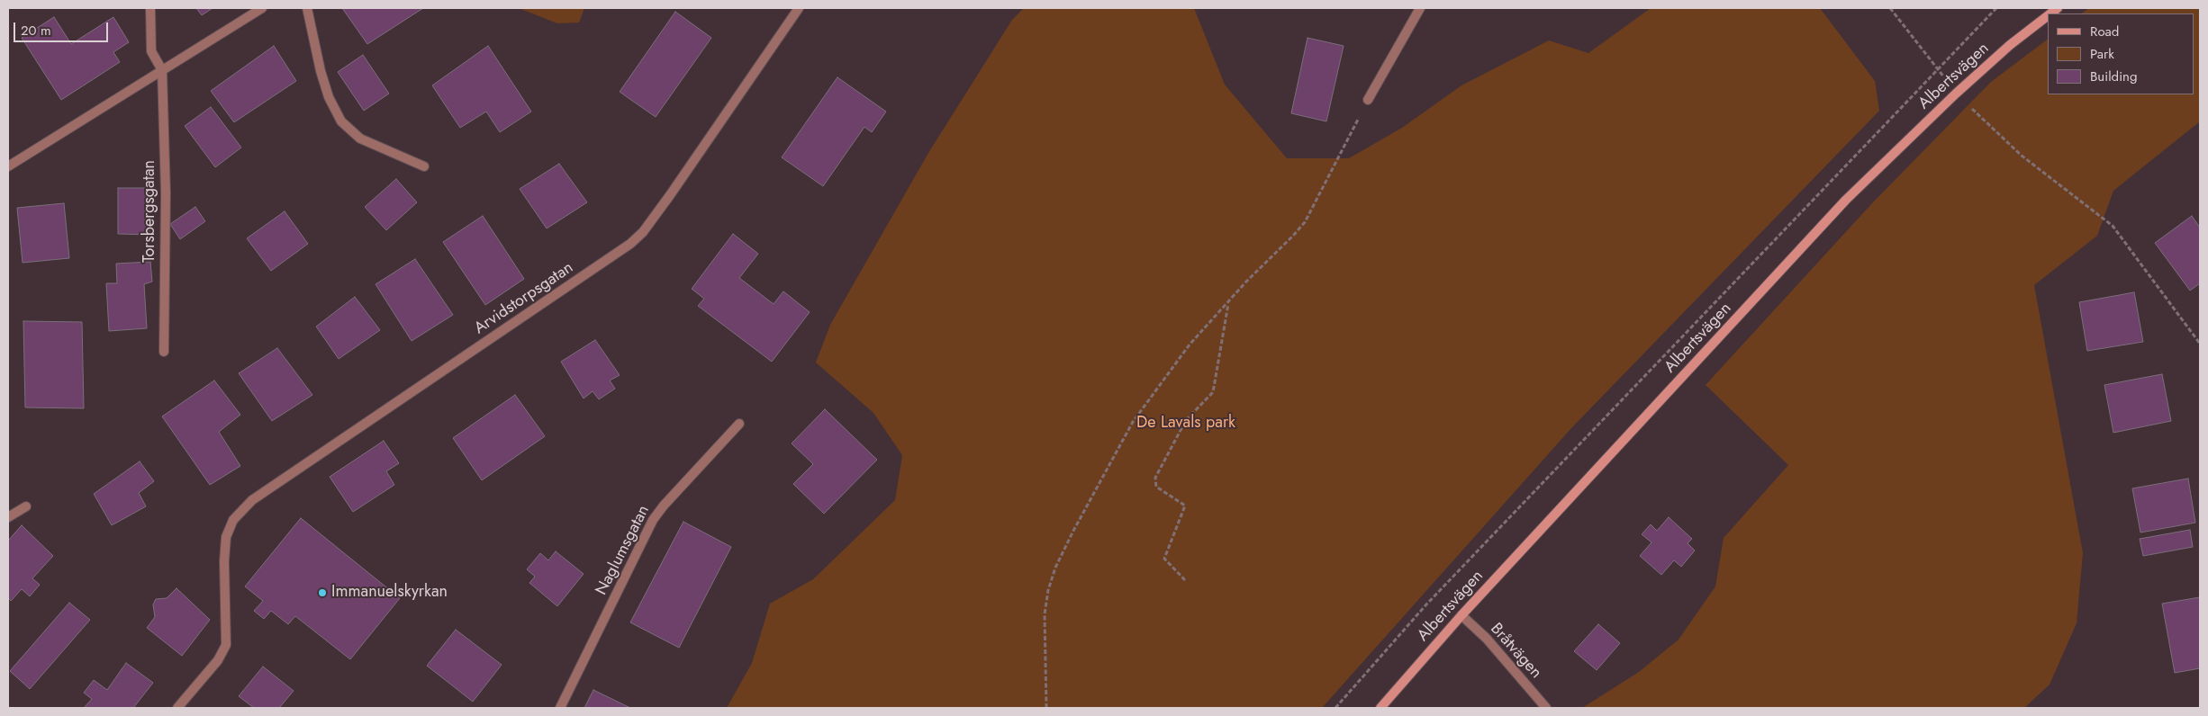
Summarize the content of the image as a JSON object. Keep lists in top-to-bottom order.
{
  "streets": {
    "street": [
      "Albertsvägen",
      "Torsbergsgatan",
      "Arvidstorpsgatan",
      "Naglumsgatan",
      "Bråtvägen"
    ]
  },
  "crossings": [
    ["Albertsvägen", "Bråtvägen"]
  ],
  "parks": ["De Lavals park"],
  "places": ["Immanuelskyrkan"],
  "legend": ["Road", "Park", "Building"],
  "scale_bar": "20 m"
}
